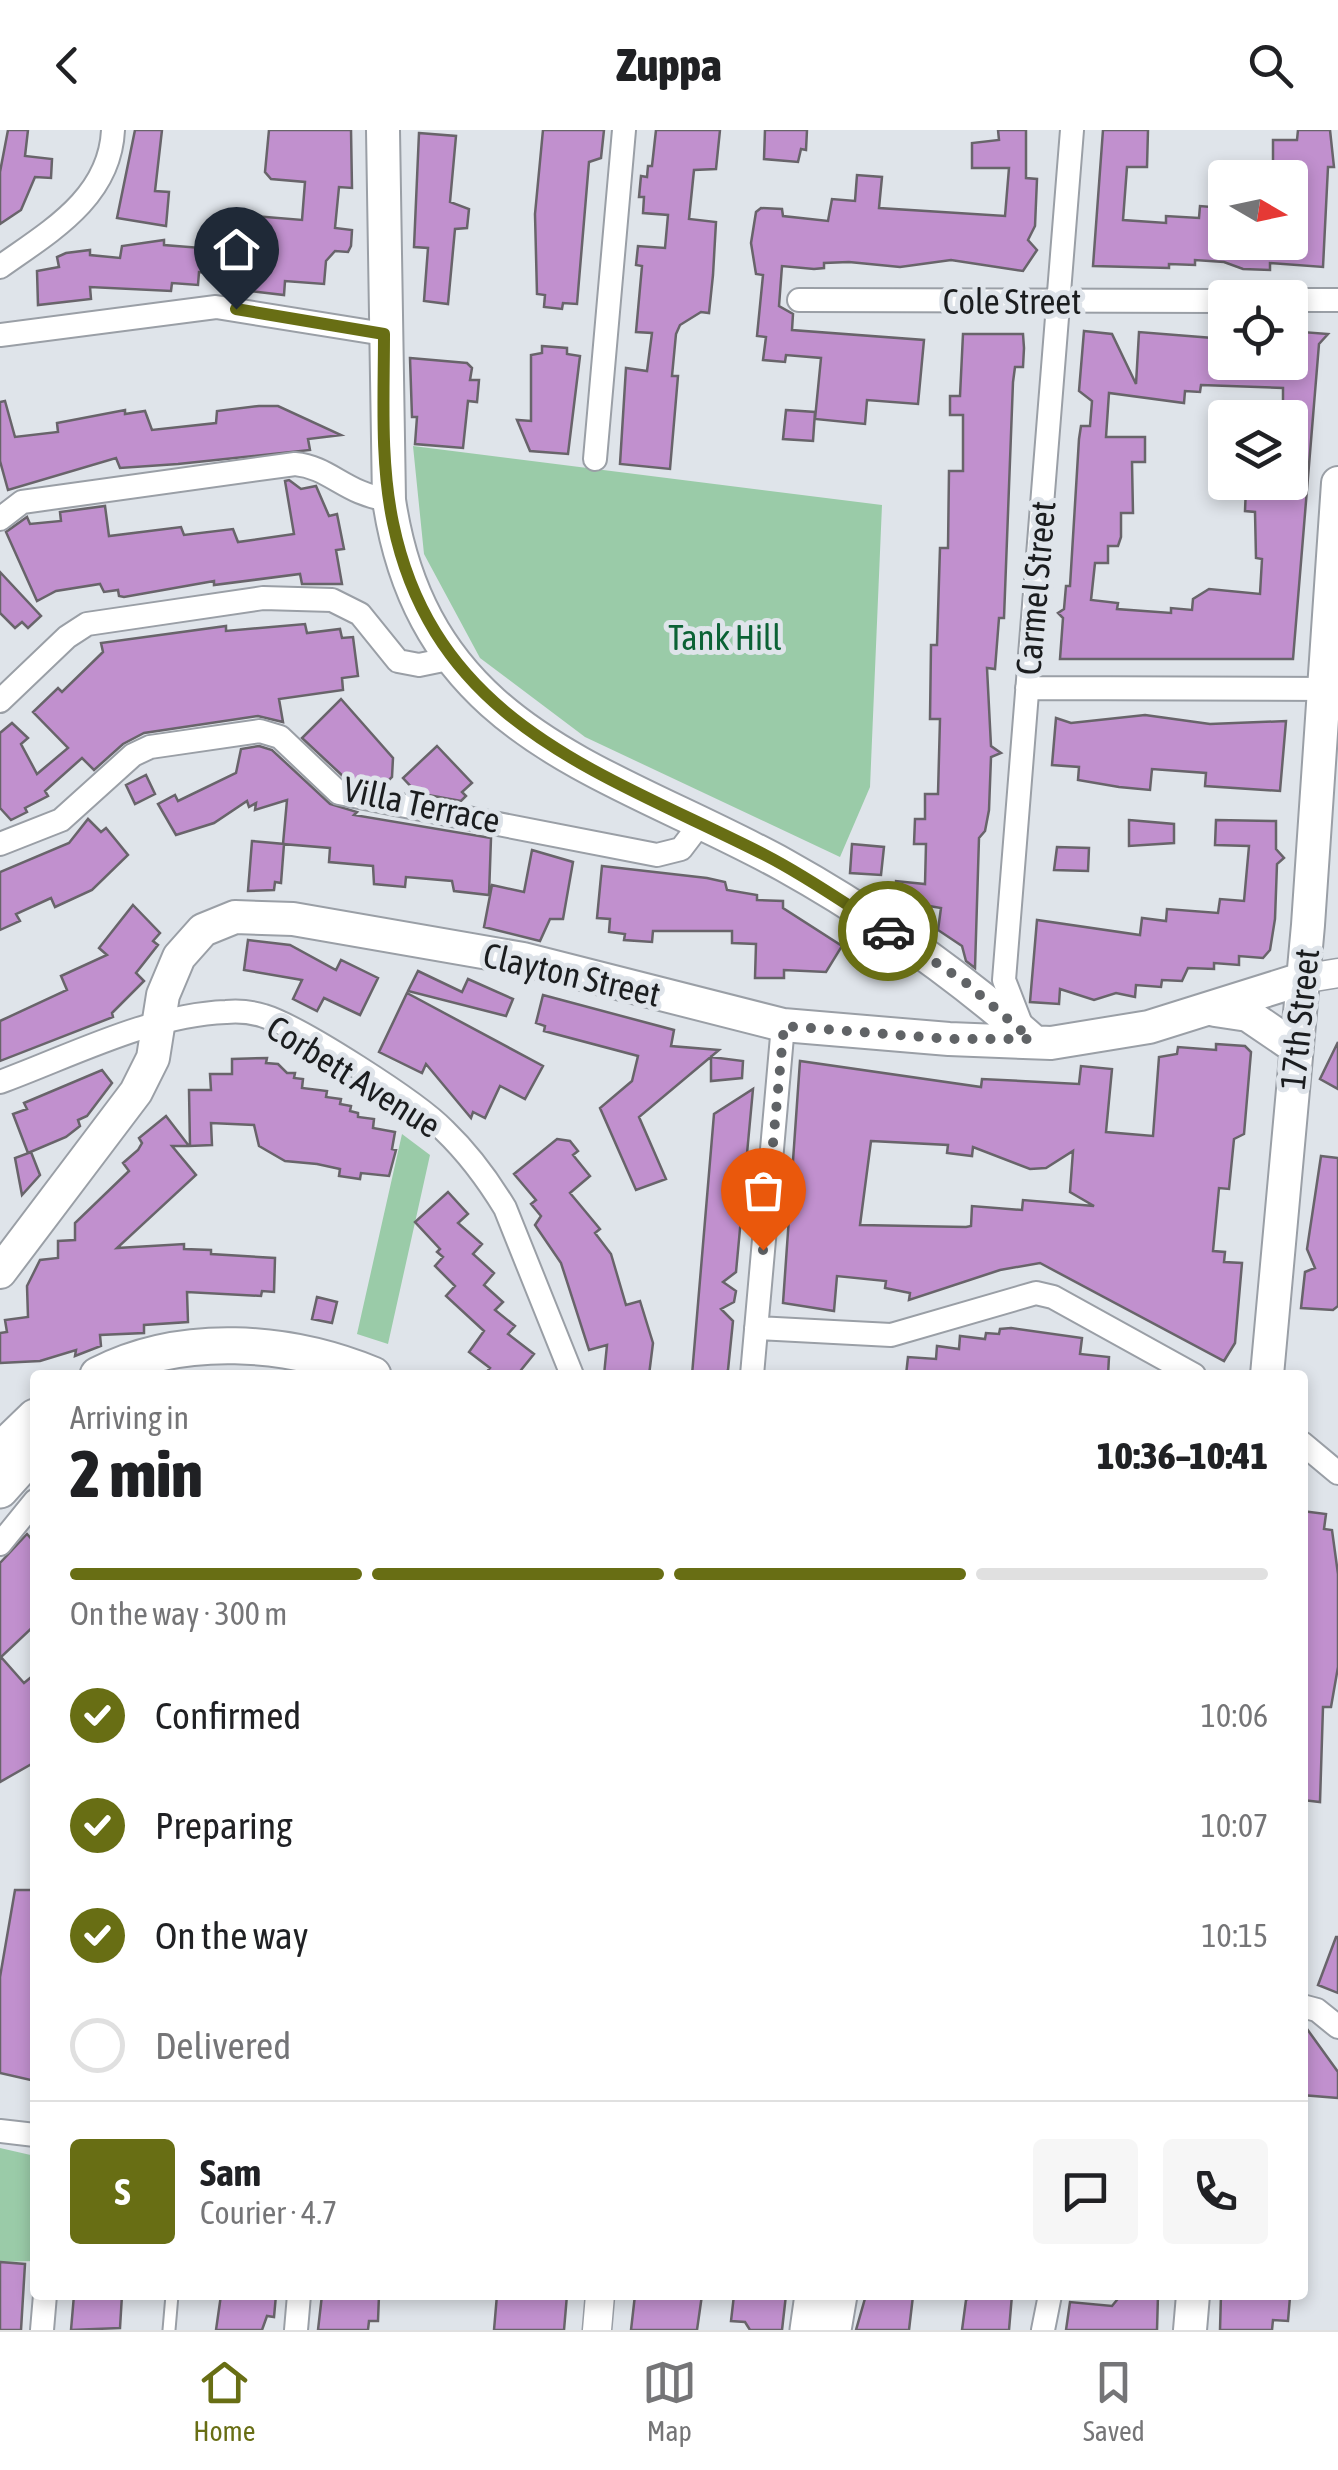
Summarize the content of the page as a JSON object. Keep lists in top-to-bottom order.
{
  "streets": {
    "main road": ["Clayton Street", "17th Street"],
    "street": [
      "Cole Street",
      "Carmel Street",
      "Villa Terrace",
      "Corbett Avenue"
    ]
  },
  "crossings": [
    ["Cole Street", "Carmel Street"],
    ["Carmel Street", "Clayton Street"],
    ["Clayton Street", "17th Street"],
    ["Clayton Street", "Corbett Avenue"]
  ],
  "parks": ["Tank Hill"],
  "north": "right",
  "page": {
    "header": "Zuppa",
    "heading": ["2 min", "Arriving in", "10:36–10:41"],
    "panel": ["Sam", "Courier · 4.7"],
    "bar": "On the way · 300 m",
    "list": [
      ["Confirmed", "10:06"],
      ["Preparing", "10:07"],
      ["On the way", "10:15"],
      "Delivered"
    ],
    "round": "S",
    "tabs": ["Home", "Map", "Saved"]
  }
}
